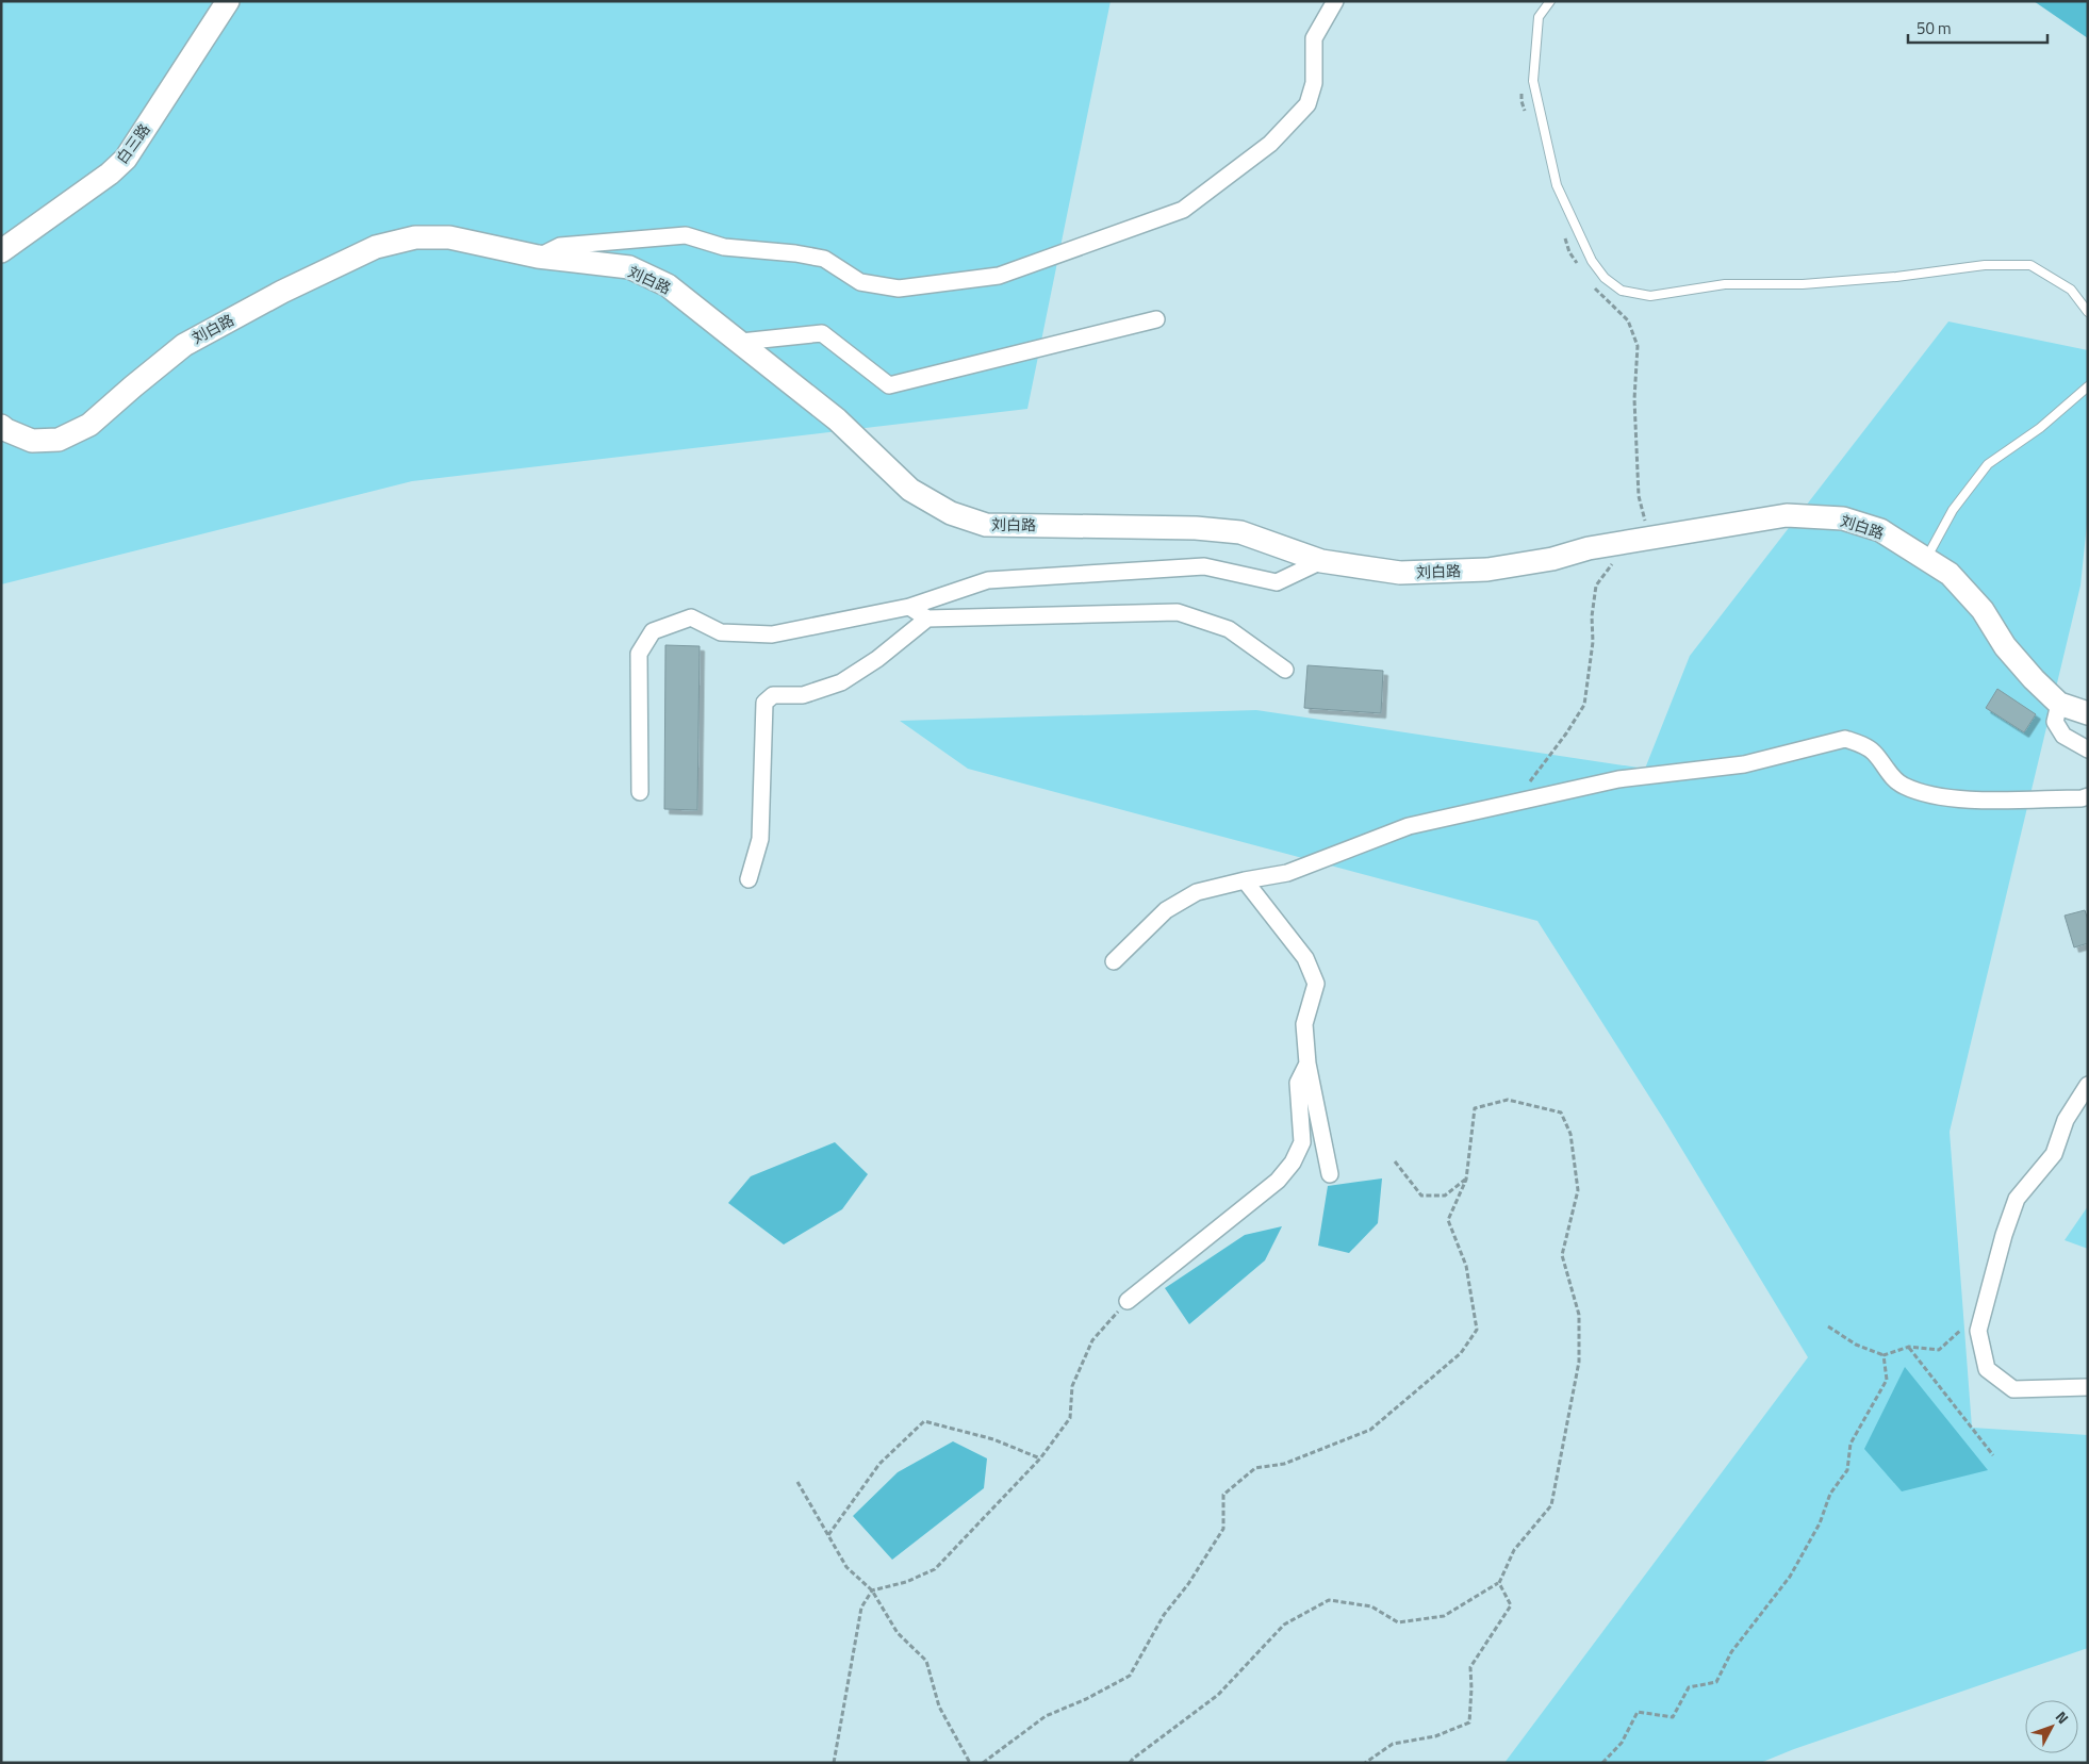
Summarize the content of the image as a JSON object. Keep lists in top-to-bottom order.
{
  "streets": {
    "street": ["白三路", "刘白路"]
  },
  "scale_bar": "50 m",
  "north": "top right"
}
